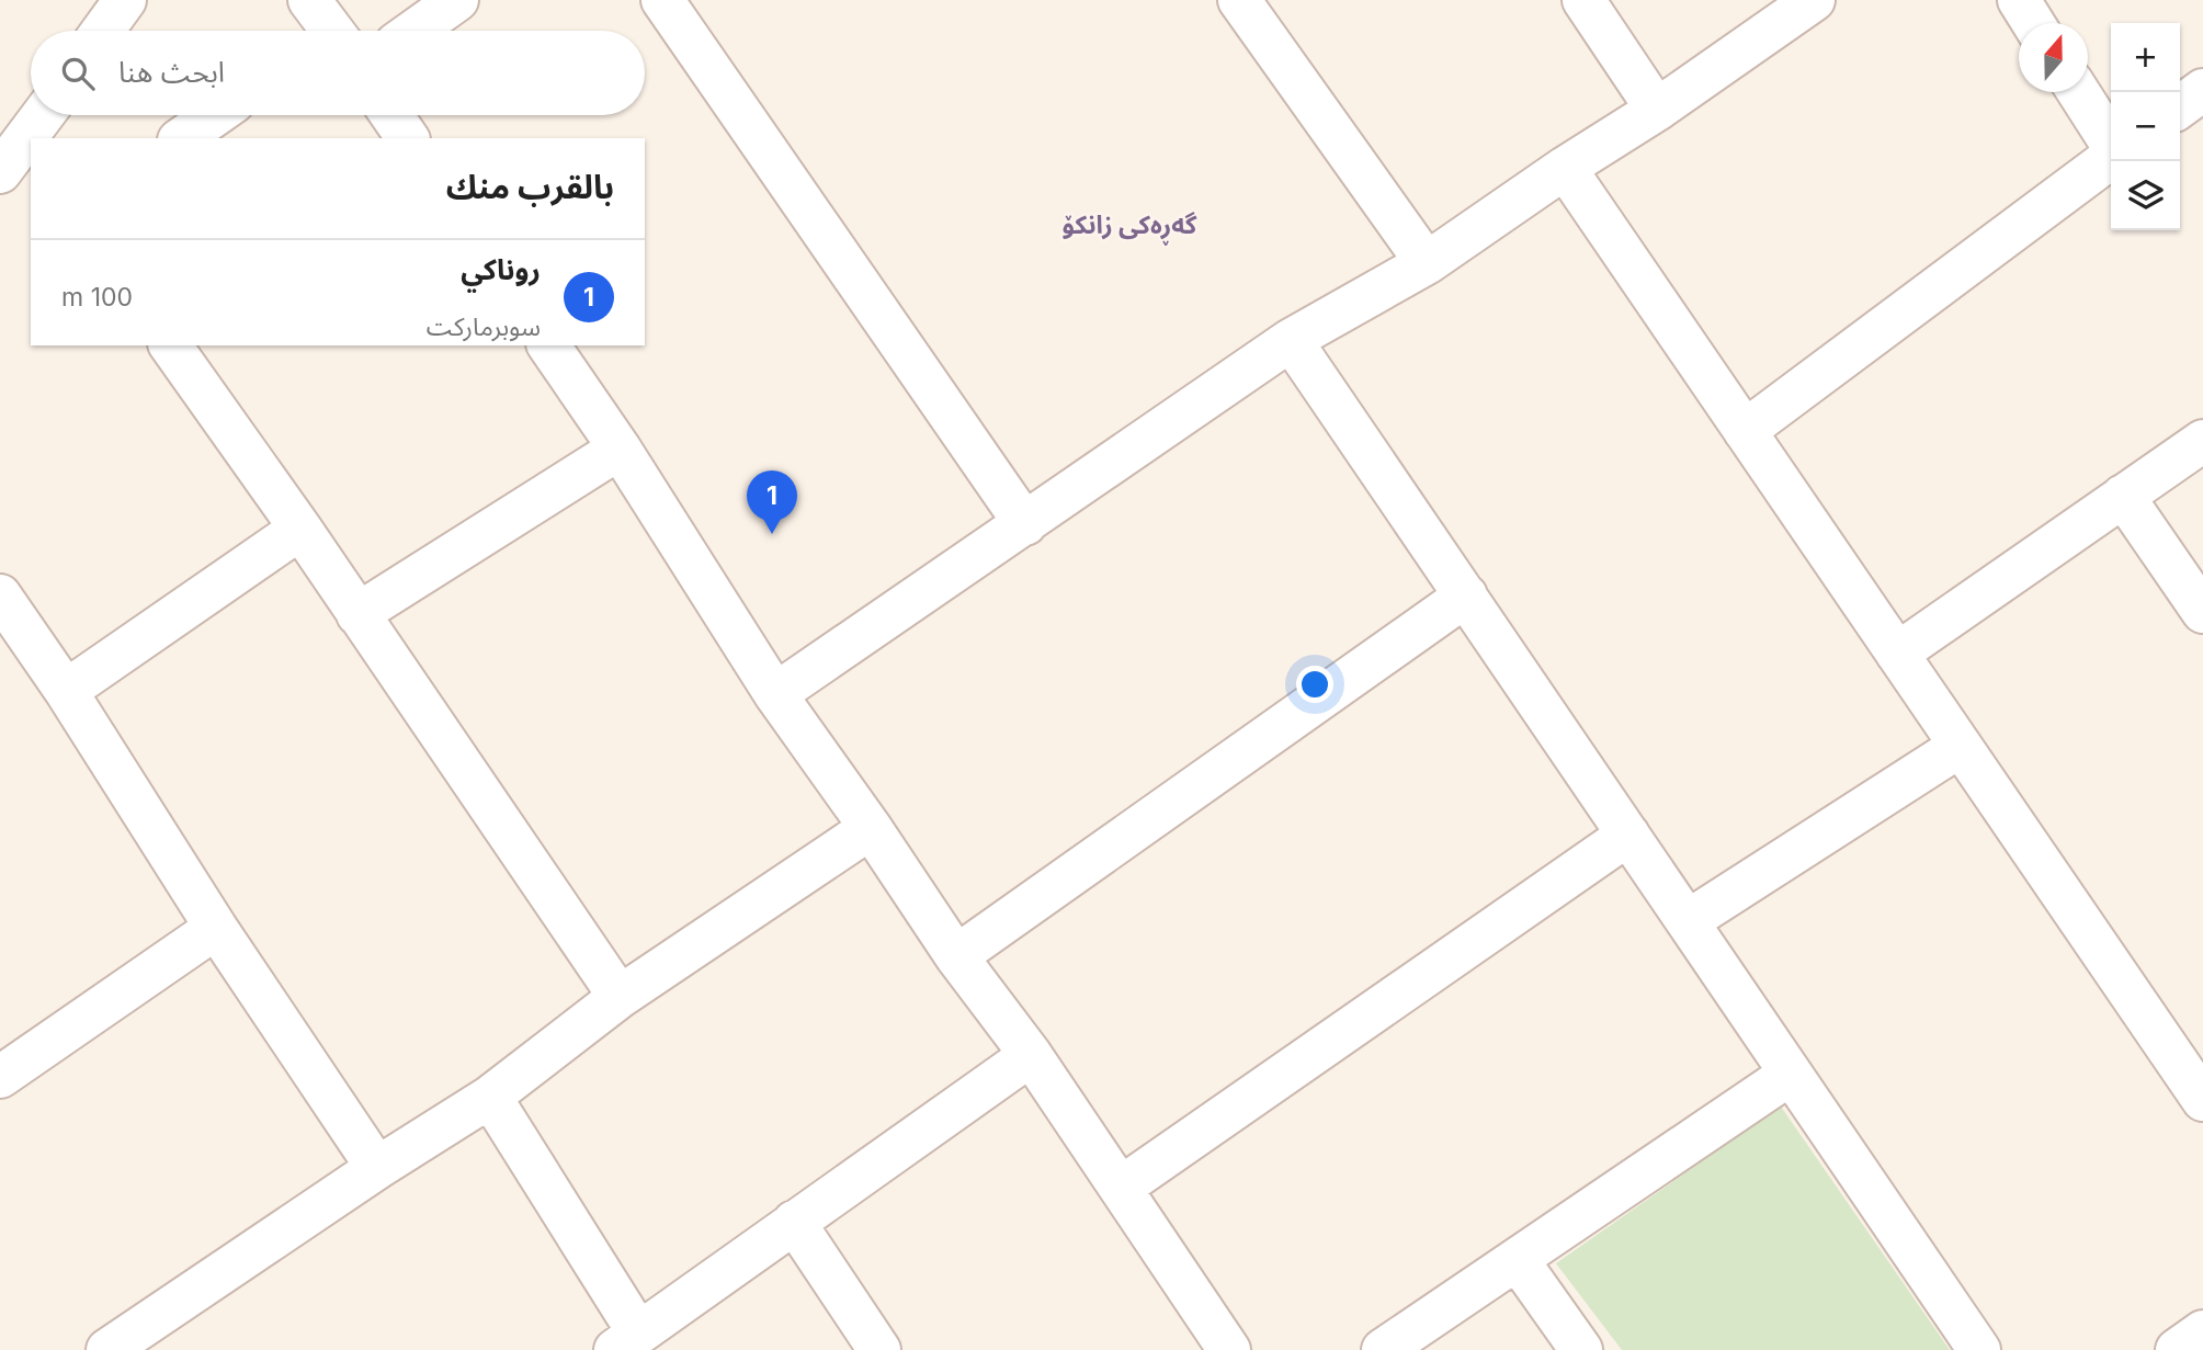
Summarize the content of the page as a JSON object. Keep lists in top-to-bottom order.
{
  "districts": ["گەڕەکی زانکۆ"],
  "north": "top",
  "page": {
    "map_buttons": ["+", "−"],
    "search": "ابحث هنا",
    "heading": "بالقرب منك",
    "list": [
      {
        "mark": "1",
        "name": "روناكي",
        "note": "سوبرماركت",
        "value": "100 m"
      }
    ],
    "pins": "1"
  }
}
